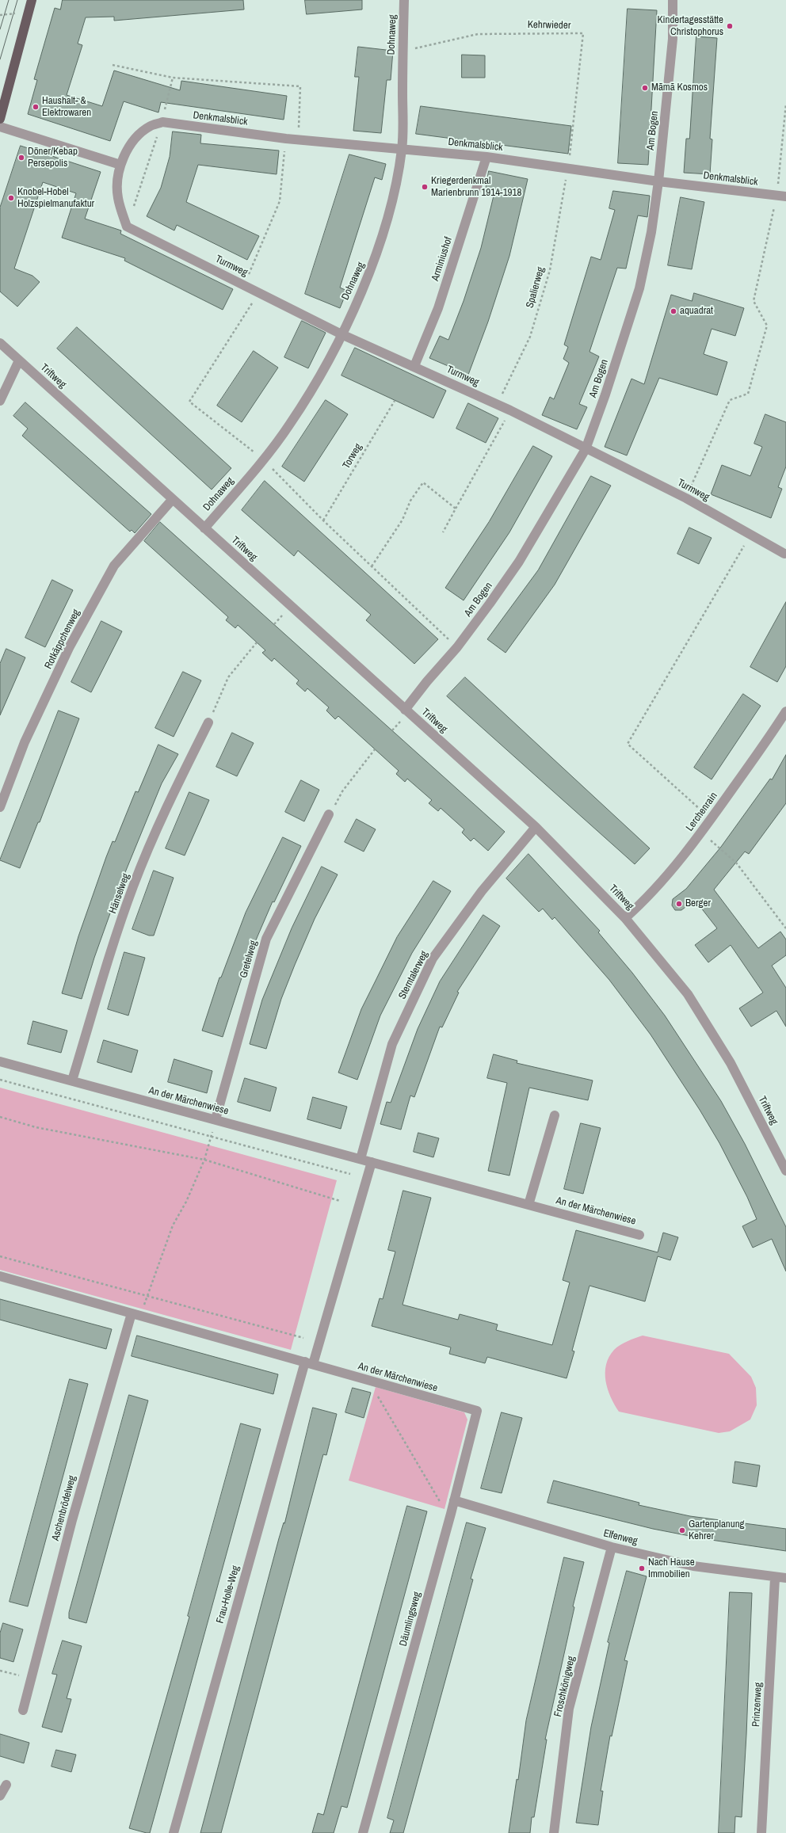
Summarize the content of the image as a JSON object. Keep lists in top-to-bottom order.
{
  "streets": {
    "street": [
      "Dohnaweg",
      "Denkmalsblick",
      "Am Bogen",
      "Arminiushof",
      "Turmweg",
      "Triftweg",
      "Rotkäppchenweg",
      "Lerchenrain",
      "Hänselweg",
      "Gretelweg",
      "Sterntalerweg",
      "An der Märchenwiese",
      "Aschenbrödelweg",
      "Elfenweg",
      "Frau-Holle-Weg",
      "Däumlingsweg",
      "Froschkönigweg",
      "Prinzenweg"
    ],
    "path": ["Kehrwieder", "Spalierweg", "Torweg"]
  },
  "crossings": [
    ["Kehrwieder", "Dohnaweg"],
    ["Kehrwieder", "Denkmalsblick"],
    ["Kehrwieder", "Spalierweg"],
    ["Dohnaweg", "Denkmalsblick"],
    ["Dohnaweg", "Turmweg"],
    ["Dohnaweg", "Triftweg"],
    ["Denkmalsblick", "Am Bogen"],
    ["Denkmalsblick", "Arminiushof"],
    ["Denkmalsblick", "Spalierweg"],
    ["Am Bogen", "Turmweg"],
    ["Am Bogen", "Triftweg"],
    ["Arminiushof", "Turmweg"],
    ["Turmweg", "Spalierweg"],
    ["Triftweg", "Rotkäppchenweg"],
    ["Triftweg", "Lerchenrain"],
    ["Triftweg", "Sterntalerweg"],
    ["Hänselweg", "An der Märchenwiese"],
    ["Gretelweg", "An der Märchenwiese"],
    ["Sterntalerweg", "An der Märchenwiese"],
    ["An der Märchenwiese", "Aschenbrödelweg"],
    ["An der Märchenwiese", "Frau-Holle-Weg"],
    ["An der Märchenwiese", "Däumlingsweg"],
    ["Elfenweg", "Däumlingsweg"],
    ["Elfenweg", "Froschkönigweg"],
    ["Elfenweg", "Prinzenweg"]
  ],
  "places": [
    "Kindertagesstätte Christophorus",
    "Mãmã Kosmos",
    "Haushalt- & Elektrowaren",
    "Döner/Kebap Persepolis",
    "Kriegerdenkmal Marienbrunn 1914-1918",
    "Knobel-Hobel Holzspielmanufaktur",
    "aquadrat",
    "Berger",
    "Gartenplanung Kehrer",
    "Nach Hause Immobilien"
  ]
}
